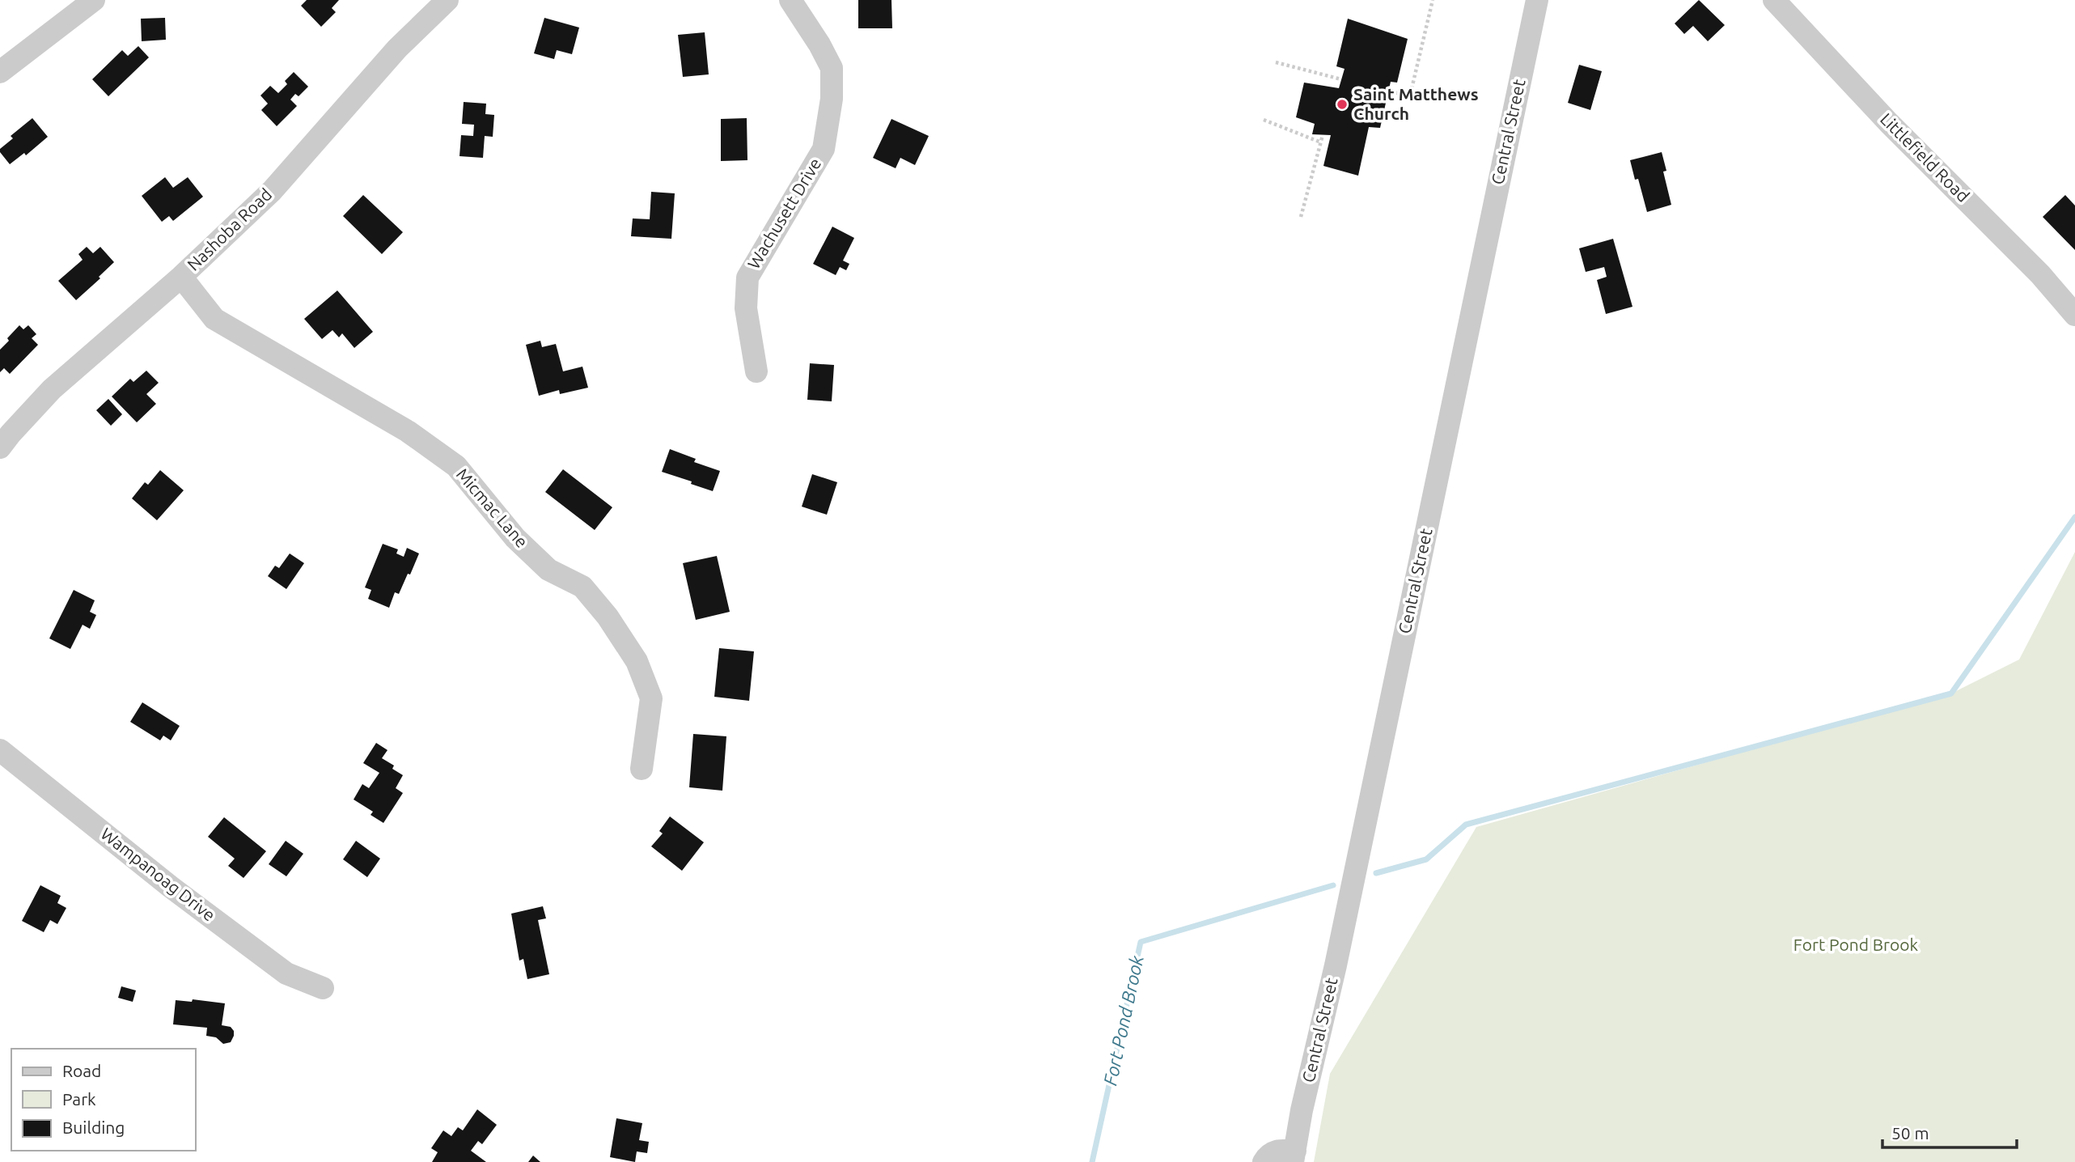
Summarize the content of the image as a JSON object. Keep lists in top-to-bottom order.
{
  "streets": {
    "street": [
      "Central Street",
      "Littlefield Road",
      "Wachusett Drive",
      "Nashoba Road",
      "Micmac Lane",
      "Wampanoag Drive"
    ]
  },
  "crossings": [
    ["Nashoba Road", "Micmac Lane"]
  ],
  "water": ["Fort Pond Brook"],
  "parks": ["Fort Pond Brook"],
  "places": ["Saint Matthews Church"],
  "legend": ["Road", "Park", "Building"],
  "scale_bar": "50 m"
}
